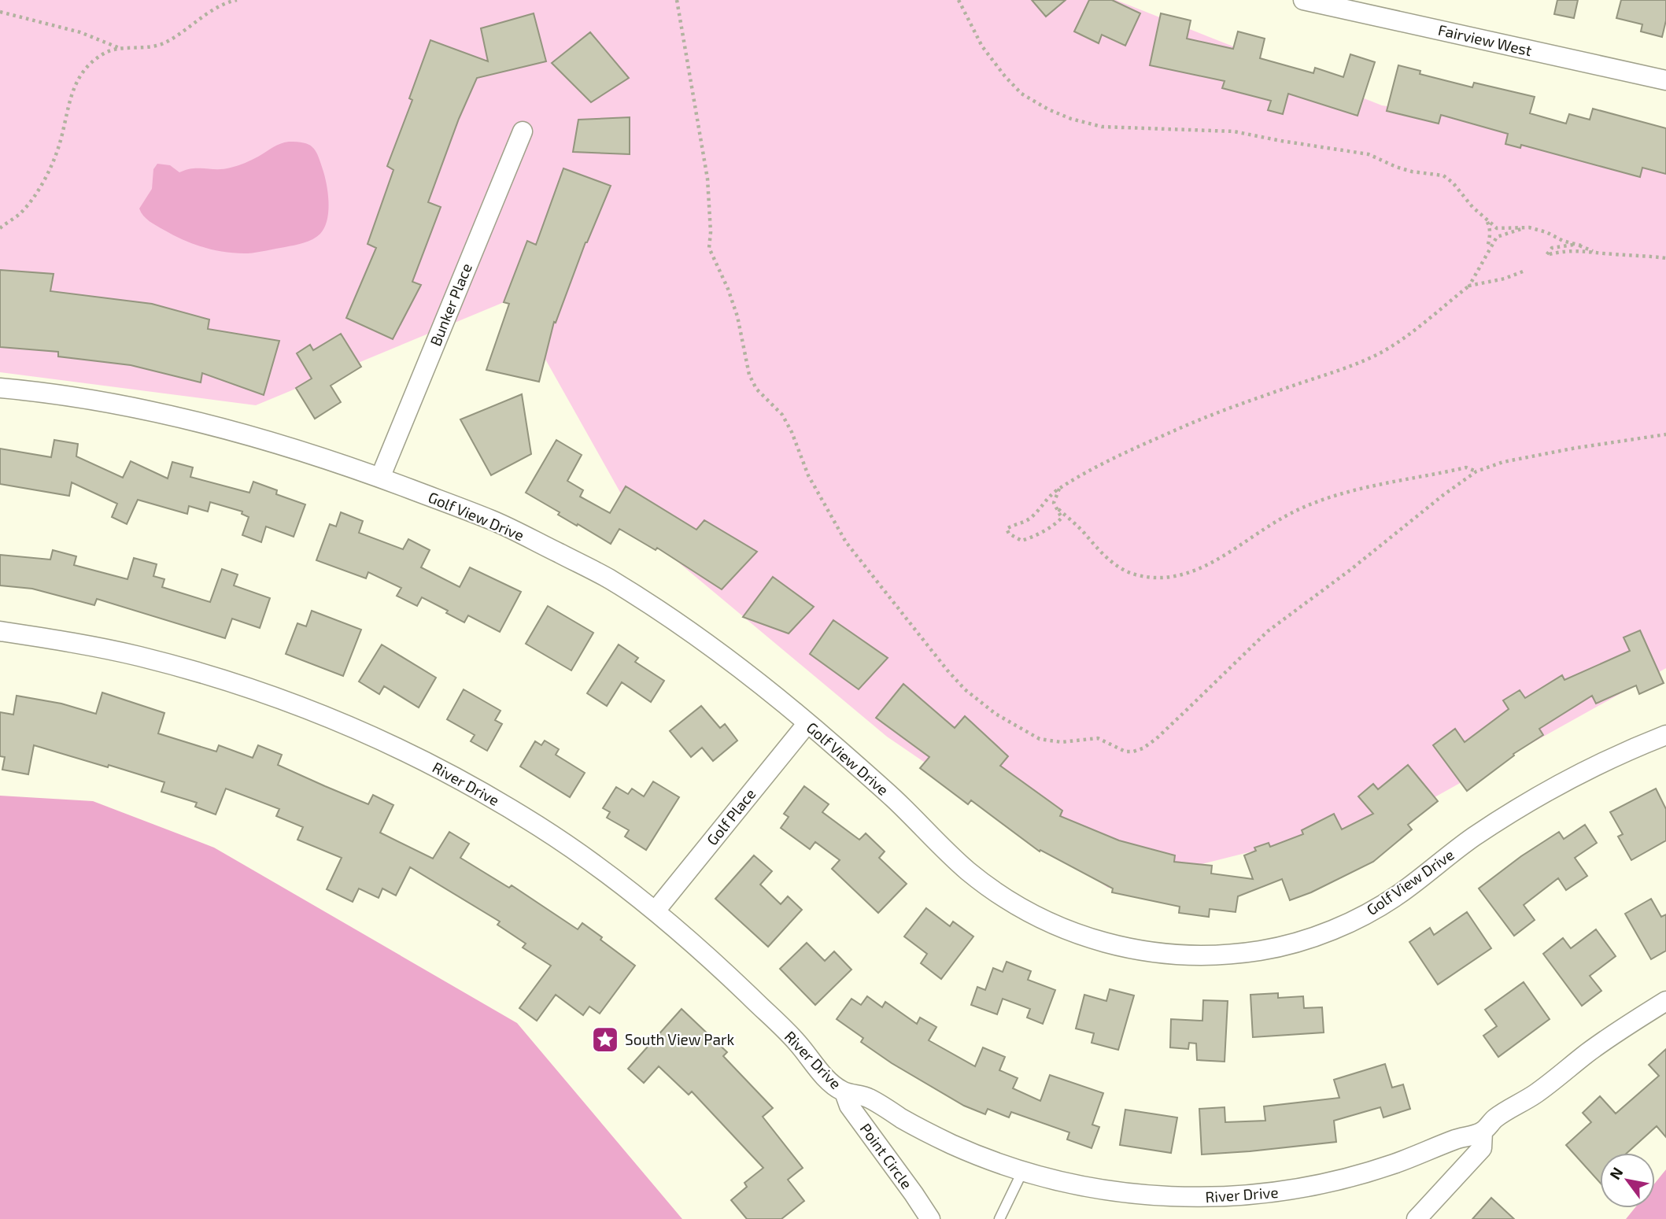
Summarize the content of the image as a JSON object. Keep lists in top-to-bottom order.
{
  "streets": {
    "street": [
      "Fairview West",
      "Bunker Place",
      "Golf View Drive",
      "River Drive",
      "Golf Place",
      "Point Circle"
    ]
  },
  "crossings": [
    ["Bunker Place", "Golf View Drive"],
    ["Golf View Drive", "Golf Place"],
    ["River Drive", "Golf Place"],
    ["River Drive", "Point Circle"]
  ],
  "places": {
    "place": ["South View Park"]
  },
  "north": "top left"
}
